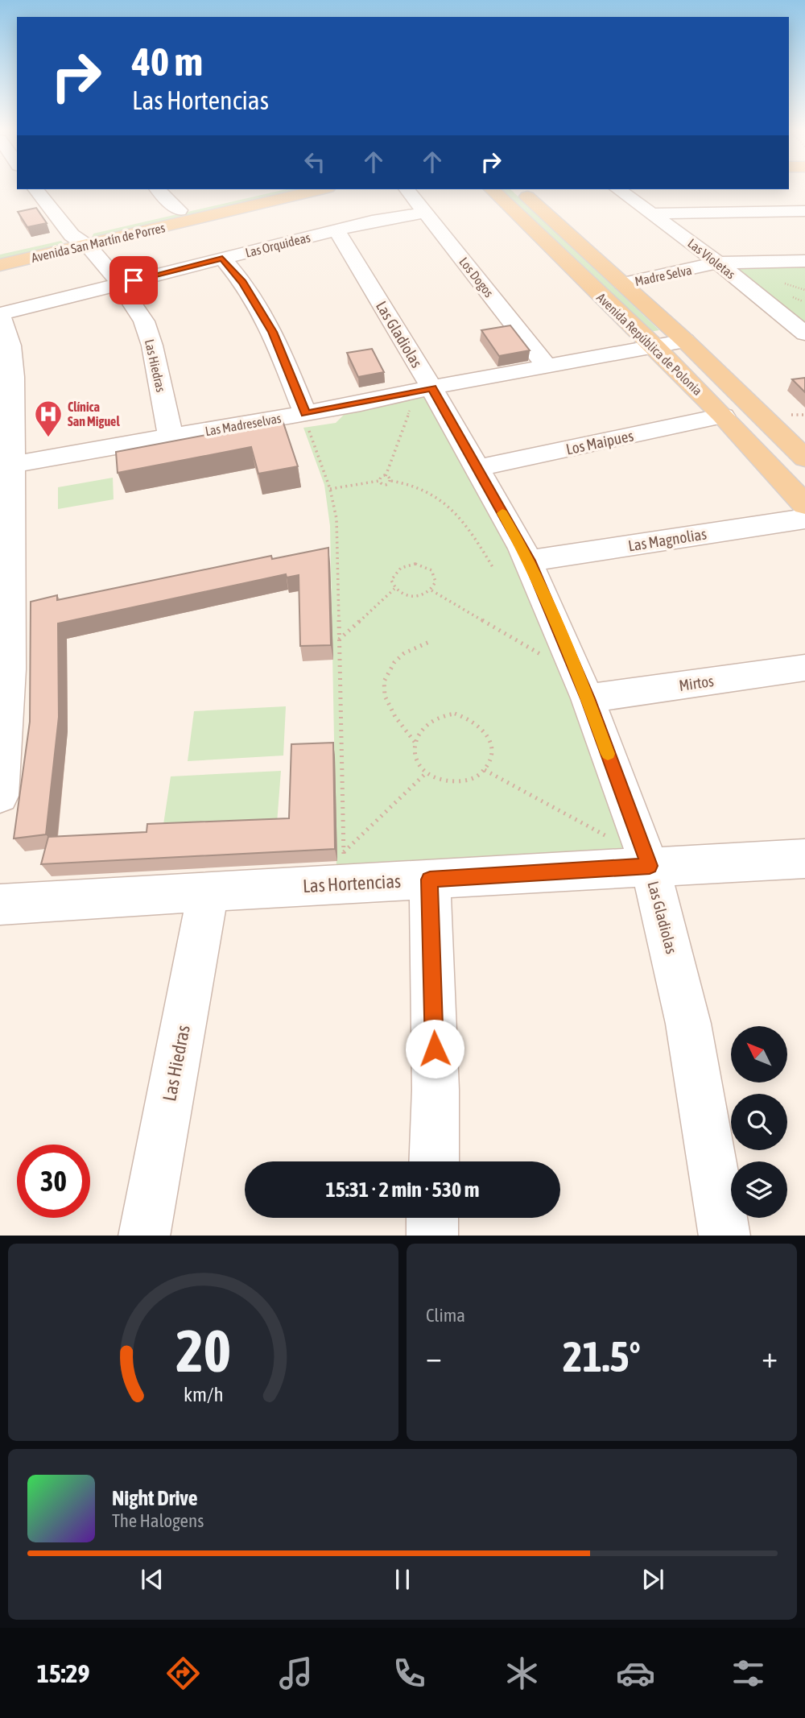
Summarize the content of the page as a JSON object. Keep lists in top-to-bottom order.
{
  "streets": {
    "main road": ["Avenida San Martín de Porres", "Avenida República de Polonia"],
    "street": [
      "Las Orquideas",
      "Las Violetas",
      "Madre Selva",
      "Los Dogos",
      "Las Gladiolas",
      "Las Hiedras",
      "Las Madreselvas",
      "Los Maipues",
      "Las Magnolias",
      "Mirtos",
      "Las Hortencias"
    ]
  },
  "crossings": [
    ["Avenida San Martín de Porres", "Las Hiedras"],
    ["Las Orquideas", "Los Dogos"],
    ["Las Orquideas", "Las Gladiolas"],
    ["Las Orquideas", "Las Hiedras"],
    ["Las Violetas", "Madre Selva"],
    ["Madre Selva", "Avenida República de Polonia"],
    ["Los Dogos", "Las Madreselvas"],
    ["Las Gladiolas", "Las Madreselvas"],
    ["Las Gladiolas", "Los Maipues"],
    ["Las Gladiolas", "Las Magnolias"],
    ["Las Gladiolas", "Mirtos"],
    ["Las Gladiolas", "Las Hortencias"],
    ["Avenida República de Polonia", "Las Madreselvas"],
    ["Avenida República de Polonia", "Los Maipues"],
    ["Las Hiedras", "Las Madreselvas"],
    ["Las Hiedras", "Las Hortencias"]
  ],
  "places": {
    "hospital": ["Clínica San Miguel"]
  },
  "north": "top left",
  "page": {
    "turn": ["40 m", "Las Hortencias"],
    "limit": "30",
    "trip": "15:31 · 2 min · 530 m",
    "tile": "Clima",
    "heat": ["−", "21.5°", "+"],
    "song": ["Night Drive", "The Halogens"],
    "tabs": "15:29",
    "gauge": ["20", "km/h"]
  }
}
